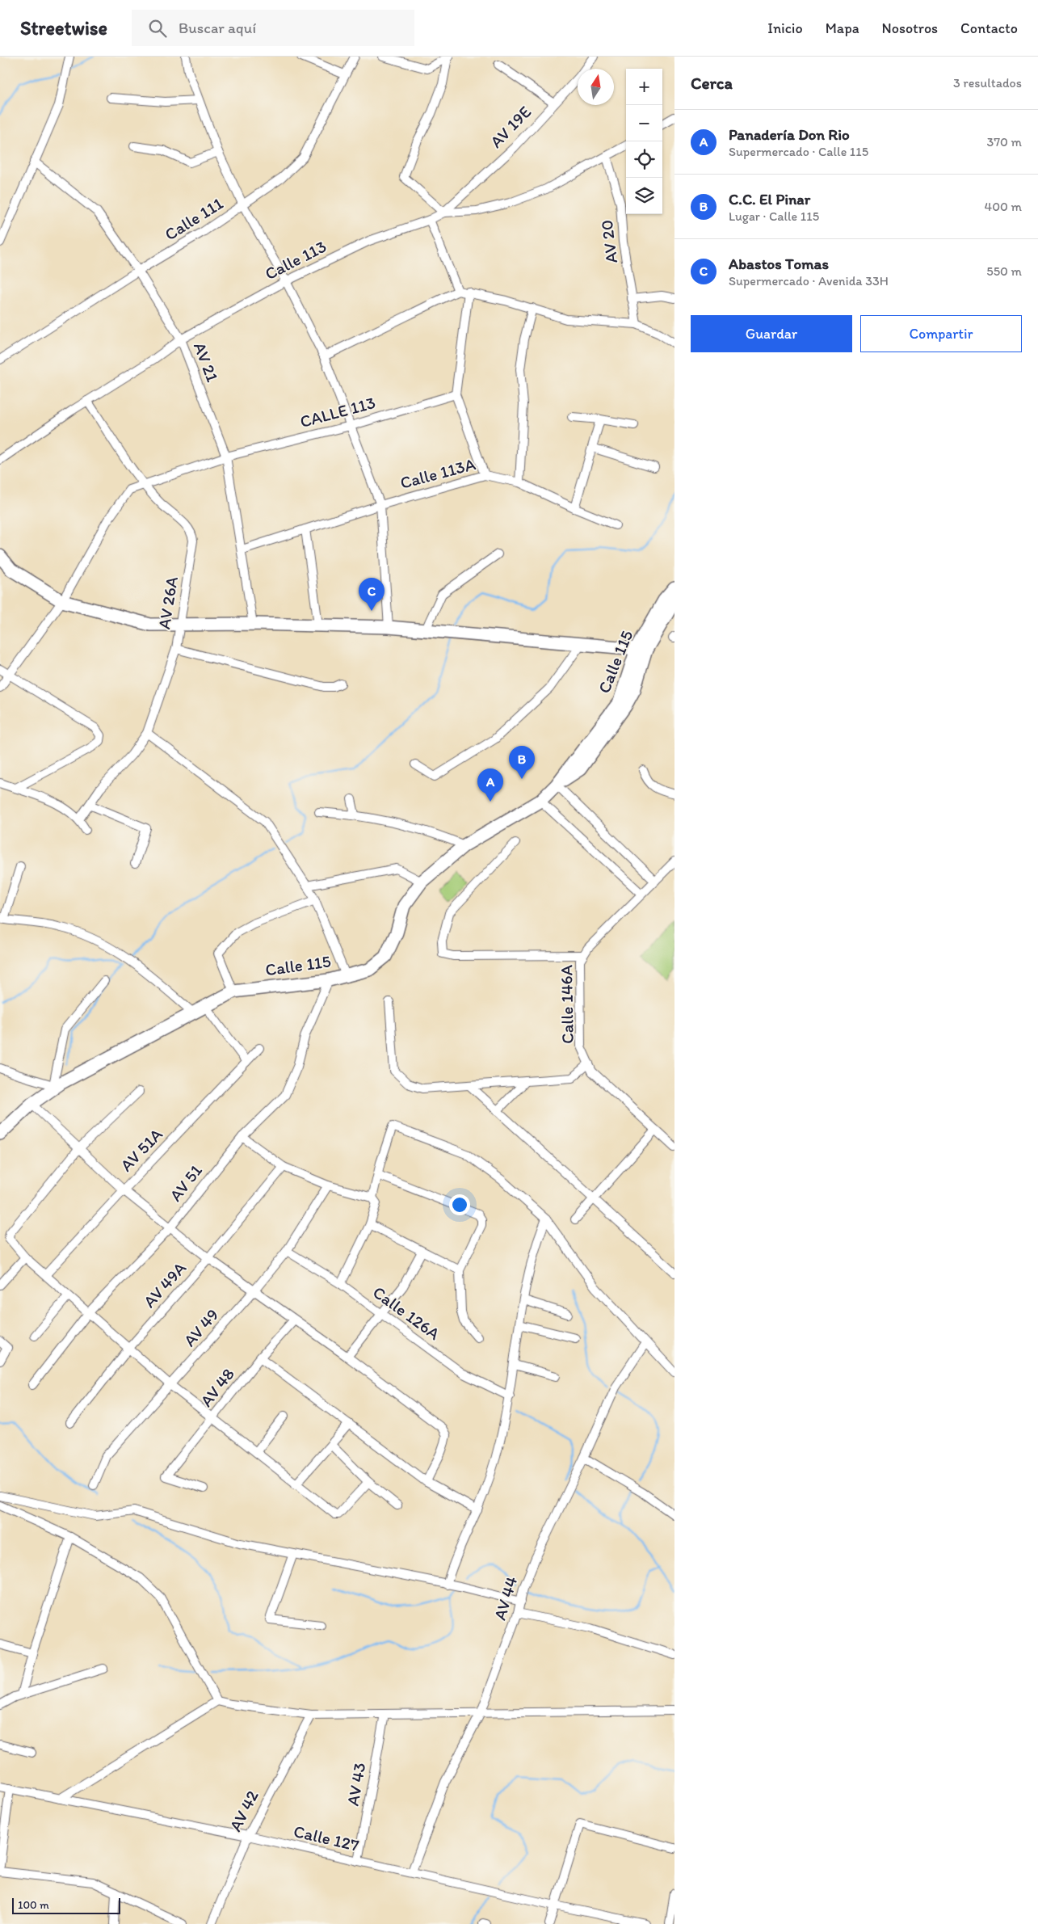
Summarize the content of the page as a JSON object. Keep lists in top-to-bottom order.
{
  "streets": {
    "main road": ["Calle 115"],
    "street": [
      "AV 19E",
      "Calle 111",
      "AV 20",
      "Calle 113",
      "AV 21",
      "CALLE 113",
      "Calle 113A",
      "AV 26A",
      "Calle 146A",
      "AV 51A",
      "AV 51",
      "AV 49A",
      "Calle 126A",
      "AV 49",
      "AV 48",
      "AV 44",
      "AV 43",
      "AV 42",
      "Calle 127"
    ]
  },
  "crossings": [
    ["AV 19E", "Calle 113"],
    ["Calle 111", "AV 21"],
    ["AV 20", "Calle 113"],
    ["Calle 113", "AV 21"],
    ["Calle 113", "AV 26A"],
    ["AV 21", "CALLE 113"],
    ["AV 21", "Calle 113A"],
    ["CALLE 113", "AV 26A"],
    ["Calle 115", "AV 51"],
    ["Calle 126A", "AV 49"],
    ["AV 44", "Calle 127"],
    ["AV 43", "Calle 127"],
    ["AV 42", "Calle 127"]
  ],
  "scale_bar": "100 m",
  "north": "top",
  "page": {
    "header": "Streetwise",
    "search": "Buscar aquí",
    "nav": [
      "Inicio",
      "Mapa",
      "Nosotros",
      "Contacto"
    ],
    "heading": ["Cerca", "3 resultados"],
    "map_buttons": ["+", "−"],
    "list": [
      {
        "mark": "A",
        "name": "Panadería Don Rio",
        "note": "Supermercado · Calle 115",
        "value": "370 m"
      },
      {
        "mark": "B",
        "name": "C.C. El Pinar",
        "note": "Lugar · Calle 115",
        "value": "400 m"
      },
      {
        "mark": "C",
        "name": "Abastos Tomas",
        "note": "Supermercado · Avenida 33H",
        "value": "550 m"
      }
    ],
    "buttons": ["Guardar", "Compartir"],
    "pins": ["C", "B", "A"],
    "scale": "100 m"
  }
}
